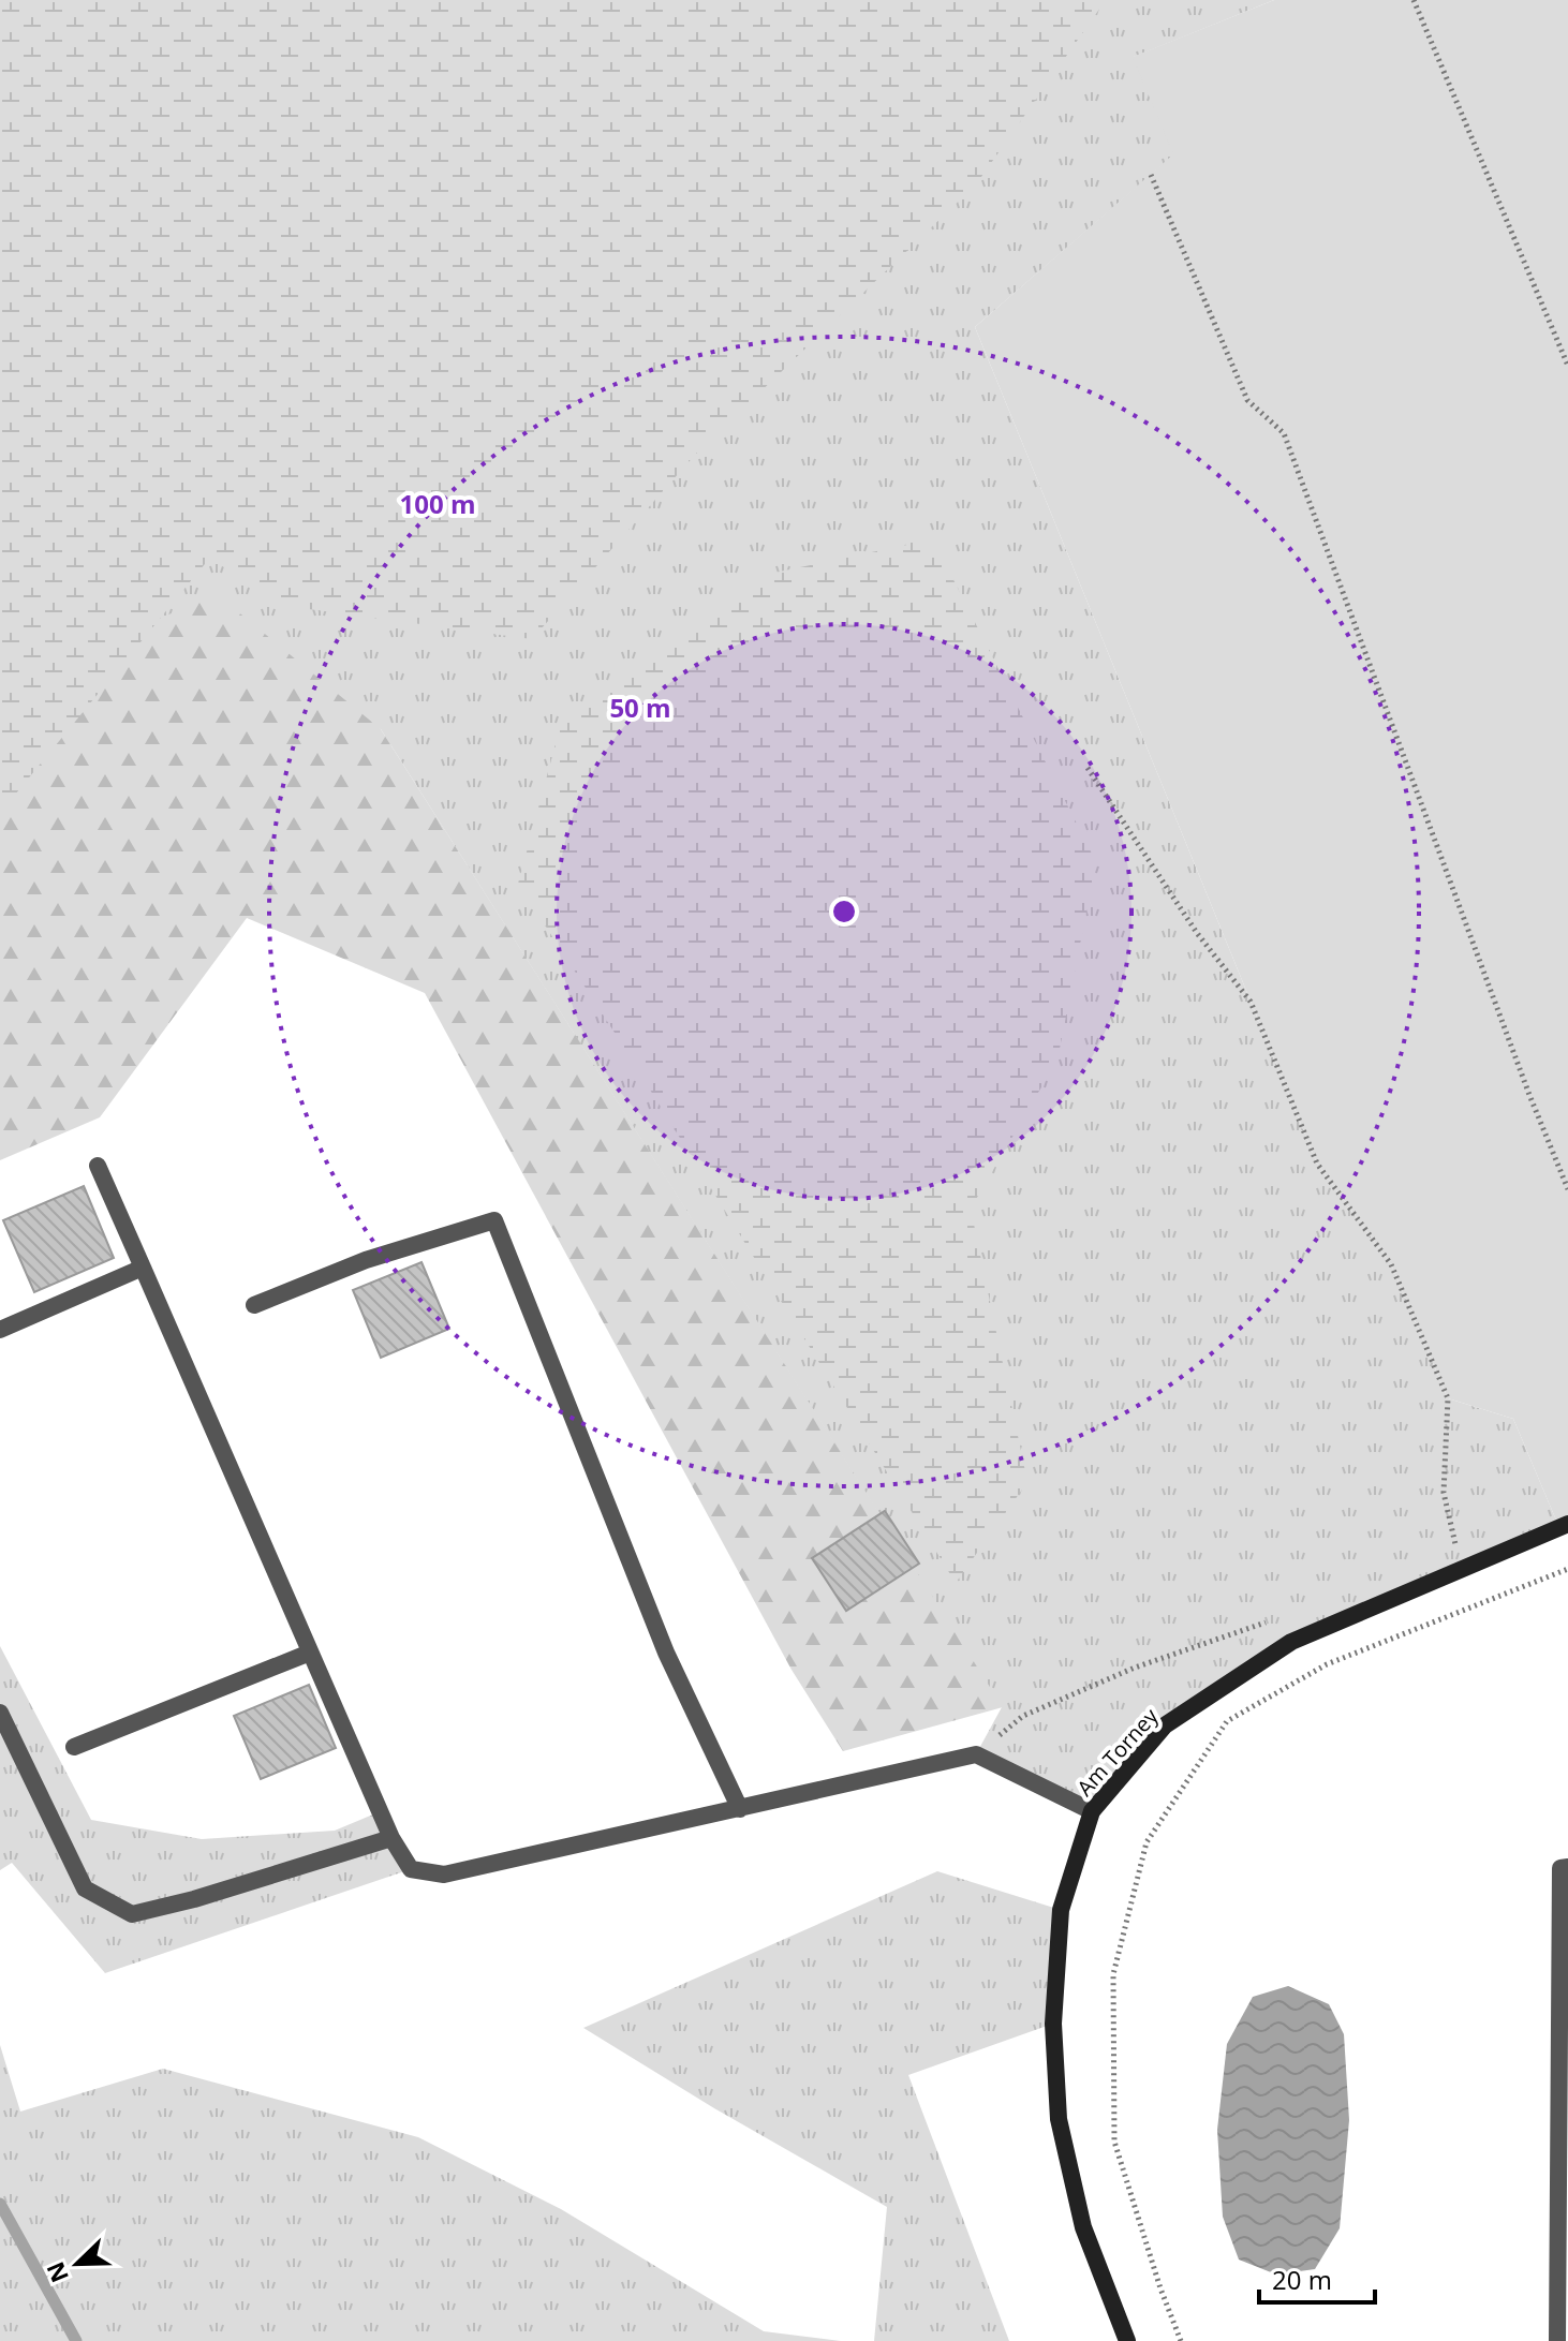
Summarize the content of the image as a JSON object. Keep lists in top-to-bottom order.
{
  "streets": {
    "street": ["Am Torney"]
  },
  "scale_bar": "20 m",
  "north": "bottom left",
  "rings": ["100 m", "50 m"]
}
